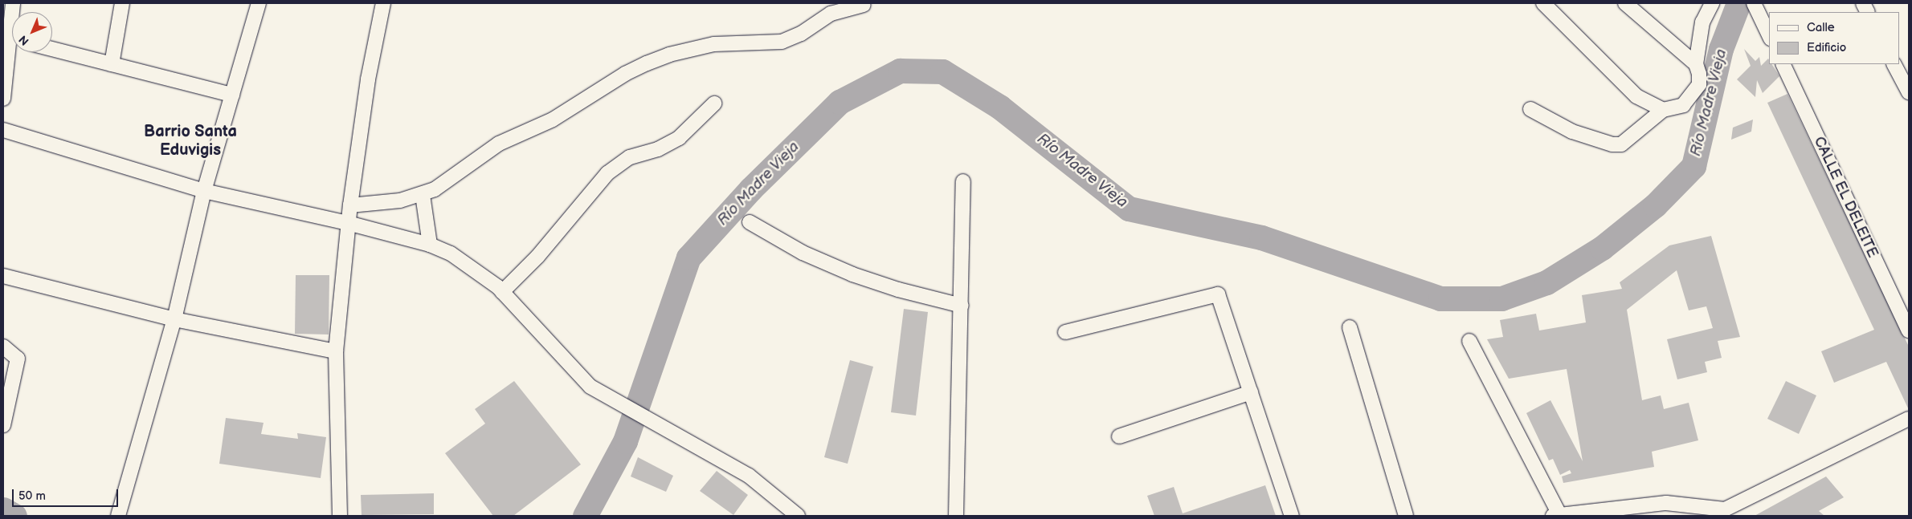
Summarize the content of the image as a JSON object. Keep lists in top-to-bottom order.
{
  "streets": {
    "street": ["CALLE EL DELEITE"]
  },
  "districts": ["Barrio Santa Eduvigis"],
  "water": ["Río Madre Vieja"],
  "legend": ["Calle", "Edificio"],
  "scale_bar": "50 m",
  "north": "bottom left"
}
